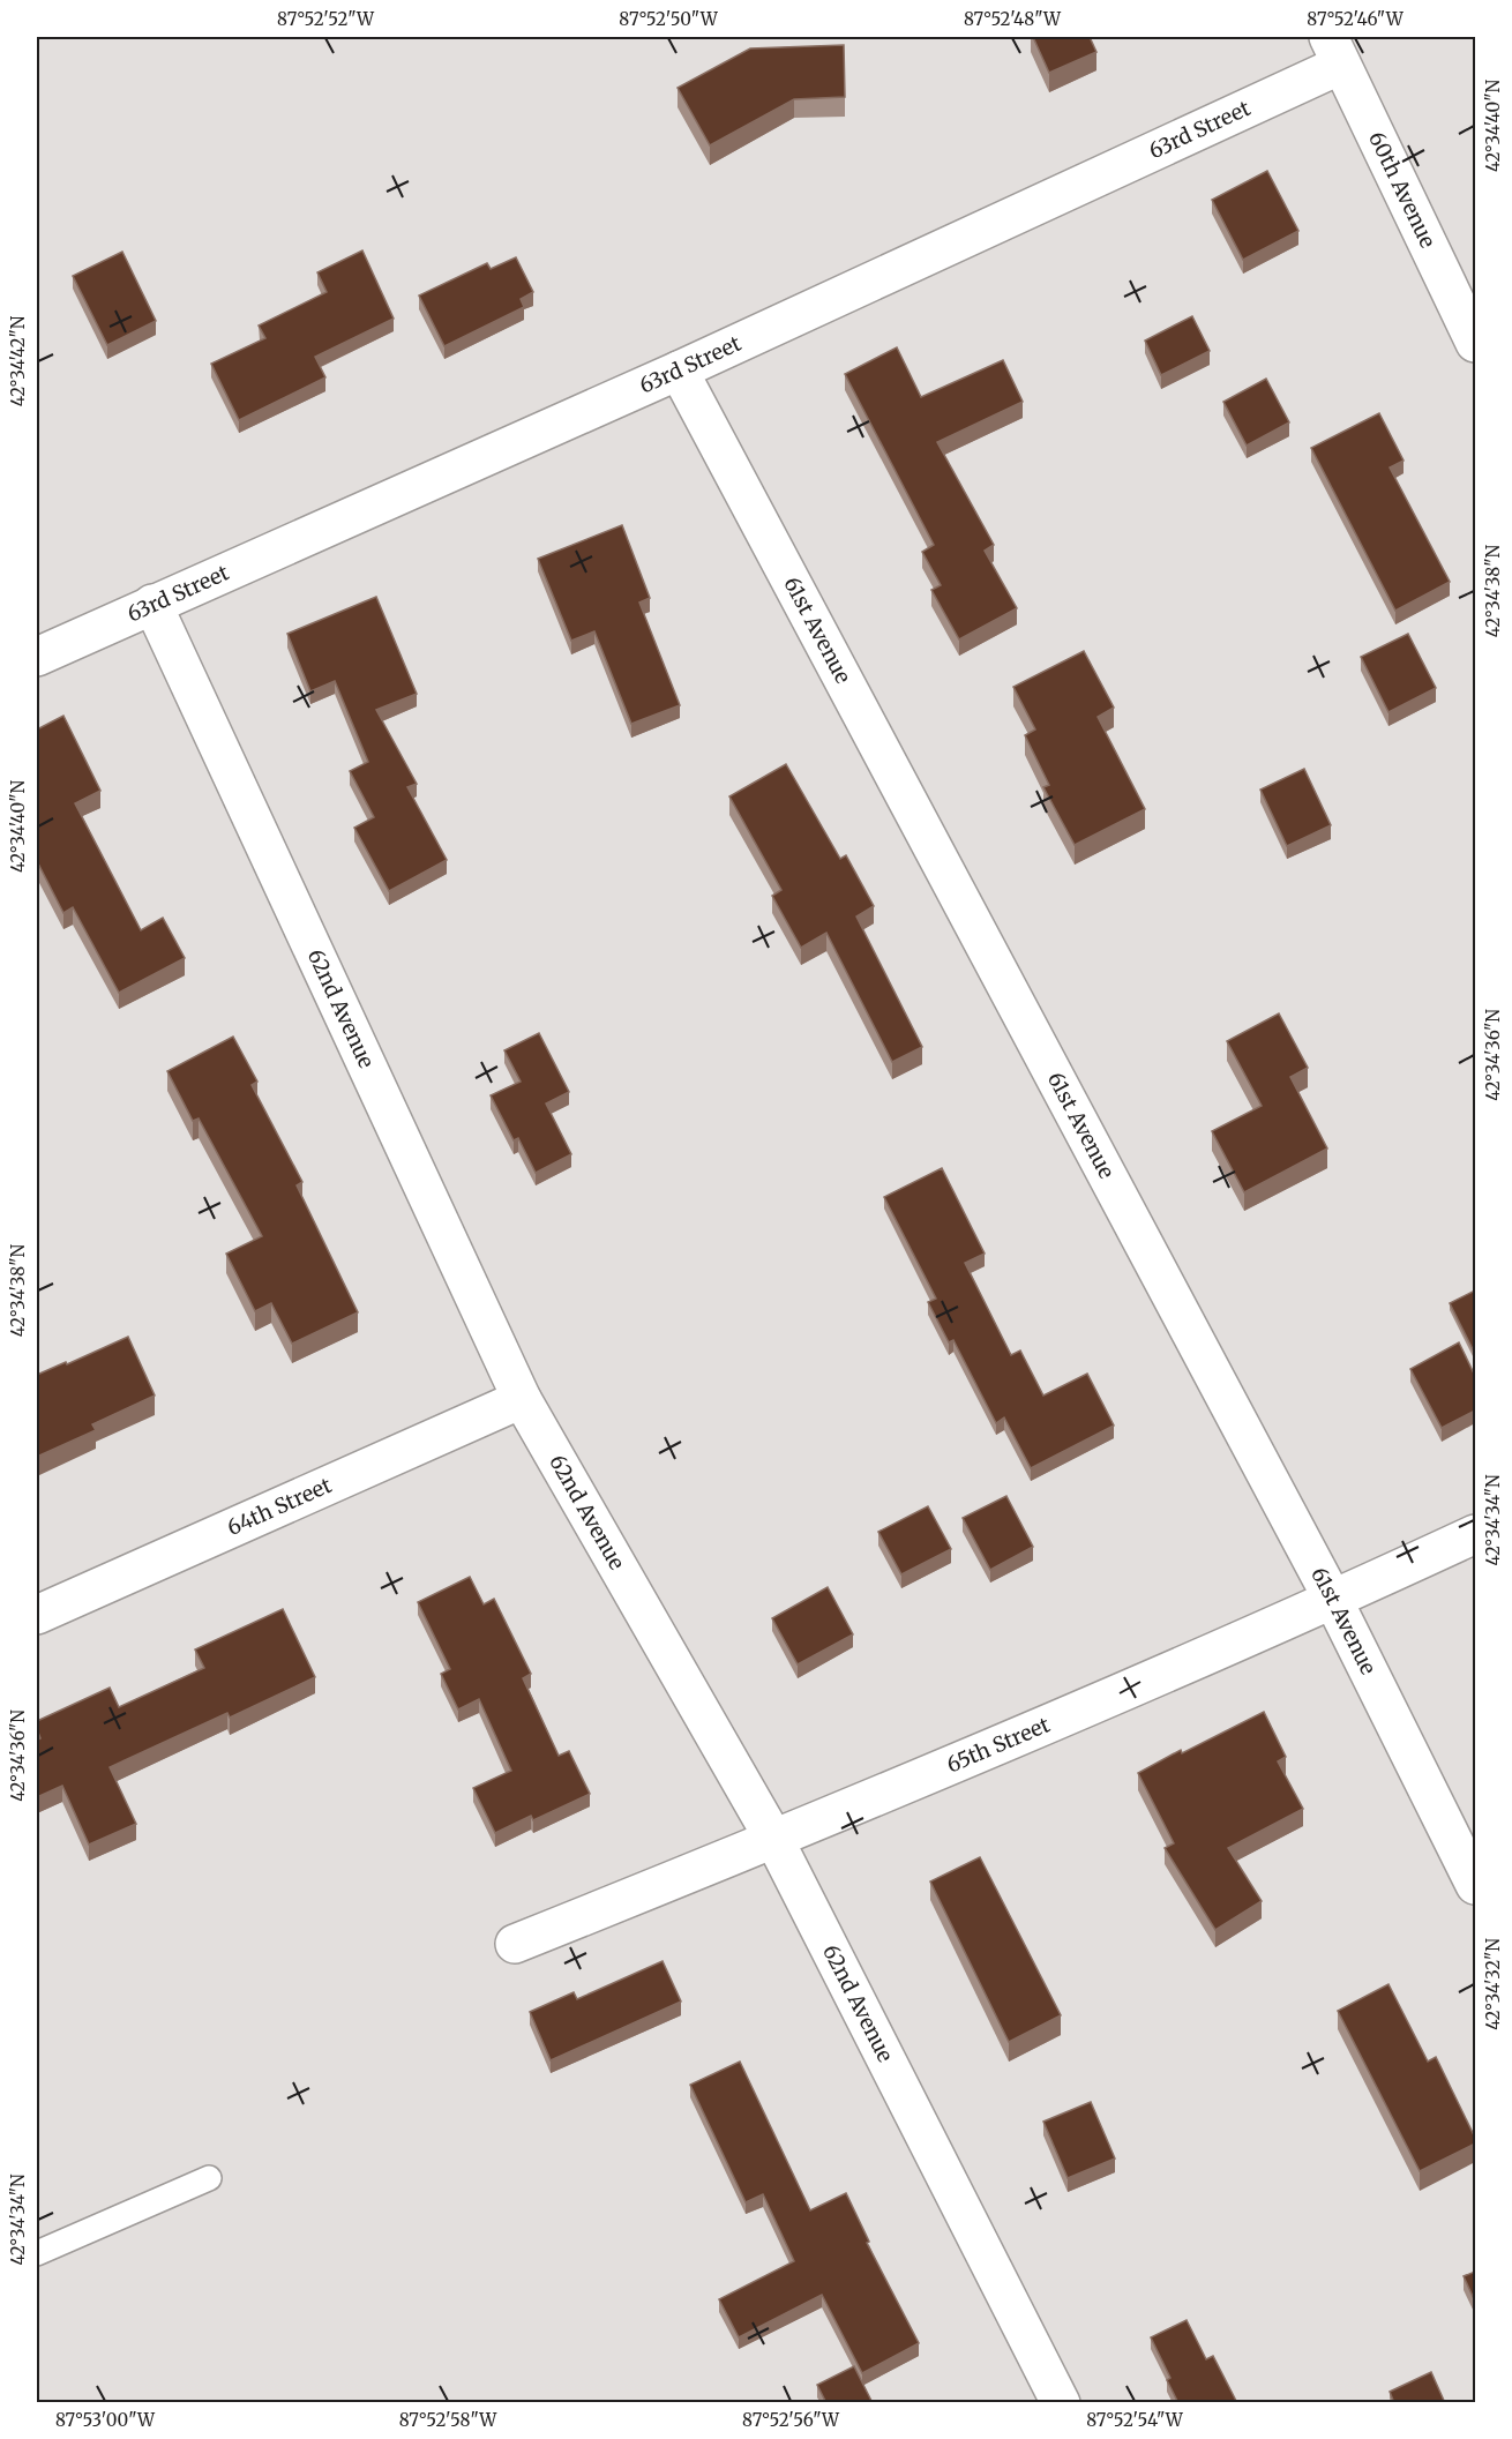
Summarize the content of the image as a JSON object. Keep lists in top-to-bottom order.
{
  "streets": {
    "street": [
      "63rd Street",
      "60th Avenue",
      "61st Avenue",
      "62nd Avenue",
      "64th Street",
      "65th Street"
    ]
  },
  "crossings": [
    ["63rd Street", "60th Avenue"],
    ["63rd Street", "61st Avenue"],
    ["63rd Street", "62nd Avenue"],
    ["61st Avenue", "65th Street"],
    ["62nd Avenue", "64th Street"],
    ["62nd Avenue", "65th Street"]
  ],
  "coordinates": [
    "87°52'52\"W",
    "87°52'50\"W",
    "87°52'48\"W",
    "87°52'46\"W",
    "42°34'40\"N",
    "42°34'42\"N",
    "42°34'38\"N",
    "42°34'36\"N",
    "42°34'34\"N",
    "42°34'32\"N",
    "87°53'00\"W",
    "87°52'58\"W",
    "87°52'56\"W",
    "87°52'54\"W"
  ]
}
